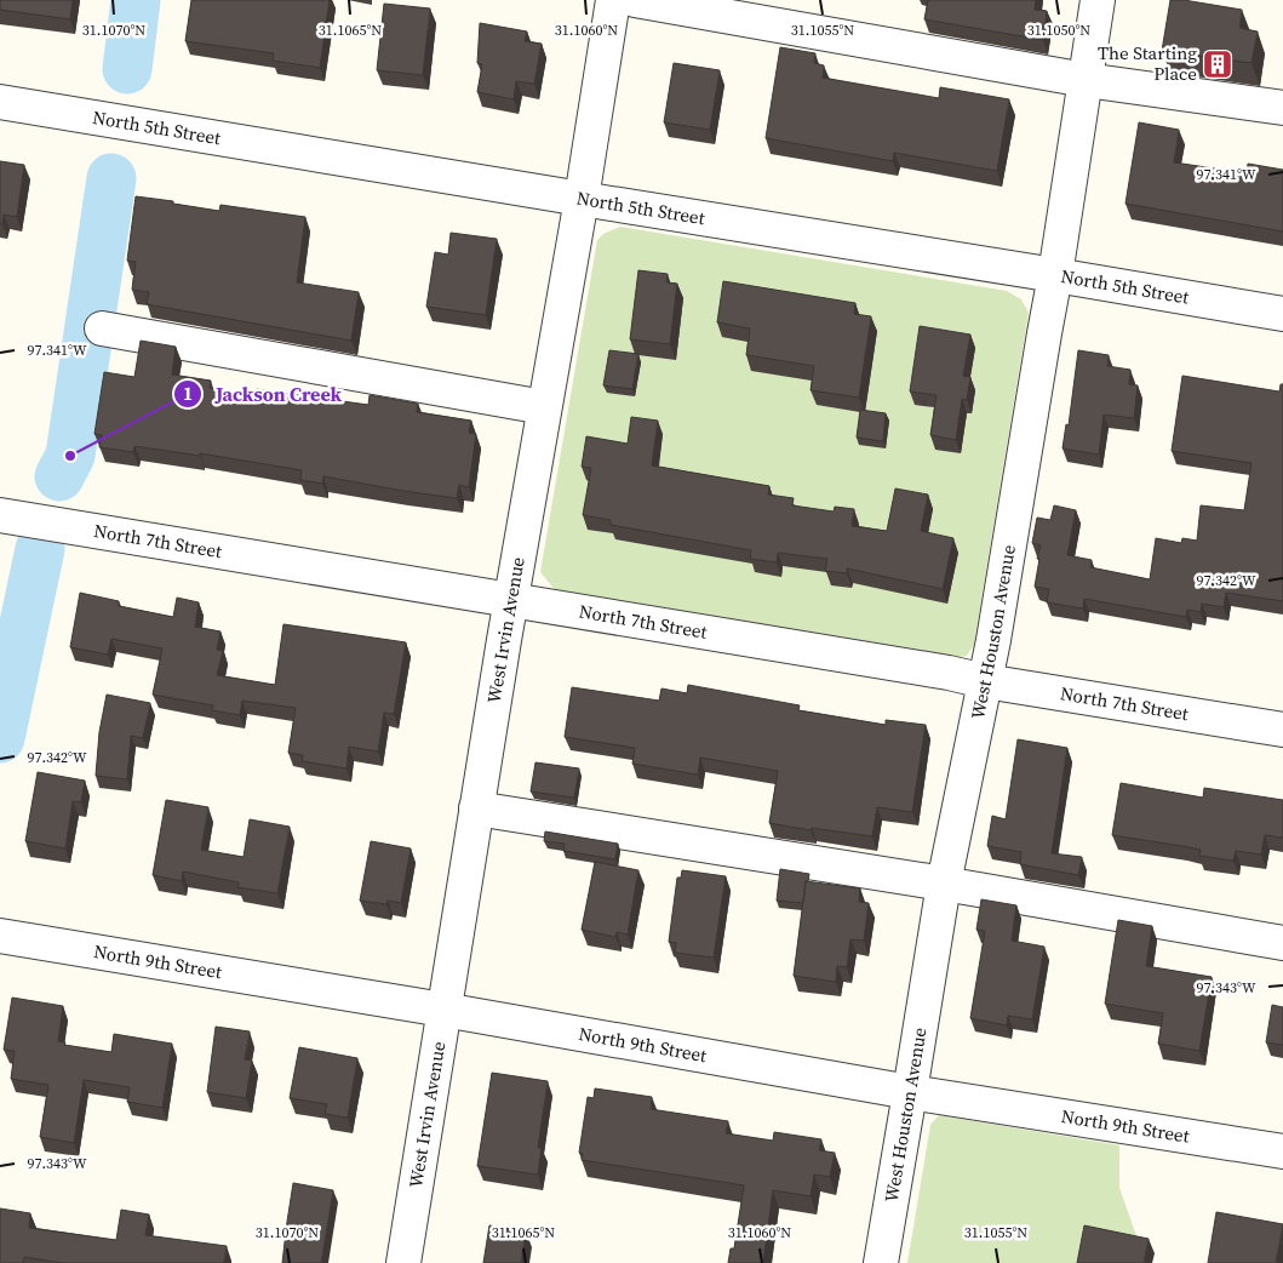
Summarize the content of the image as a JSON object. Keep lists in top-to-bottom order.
{
  "streets": {
    "street": [
      "North 5th Street",
      "North 7th Street",
      "West Irvin Avenue",
      "West Houston Avenue",
      "North 9th Street"
    ]
  },
  "crossings": [
    ["North 5th Street", "West Irvin Avenue"],
    ["North 5th Street", "West Houston Avenue"],
    ["North 7th Street", "West Irvin Avenue"],
    ["North 7th Street", "West Houston Avenue"],
    ["West Irvin Avenue", "North 9th Street"],
    ["West Houston Avenue", "North 9th Street"]
  ],
  "places": {
    "building": ["The Starting Place"],
    "other": ["Jackson Creek"]
  },
  "coordinates": [
    "31.1070°N",
    "31.1065°N",
    "31.1060°N",
    "31.1055°N",
    "31.1050°N",
    "97.341°W",
    "97.342°W",
    "97.343°W"
  ]
}
